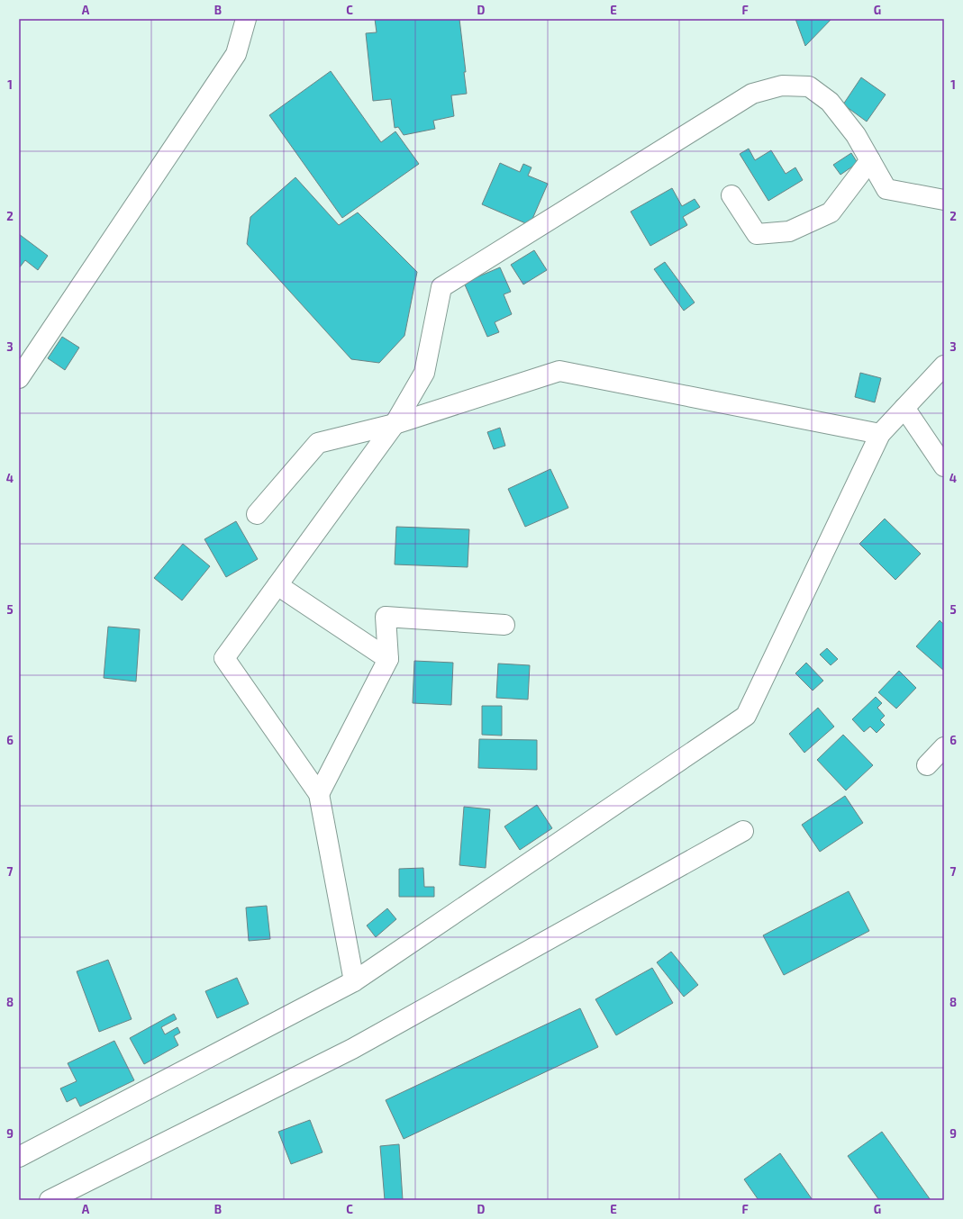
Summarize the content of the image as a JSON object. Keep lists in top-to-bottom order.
{
  "grid": {
    "columns": [
      "A",
      "B",
      "C",
      "D",
      "E",
      "F",
      "G"
    ],
    "rows": [
      "1",
      "2",
      "3",
      "4",
      "5",
      "6",
      "7",
      "8",
      "9"
    ]
  }
}
